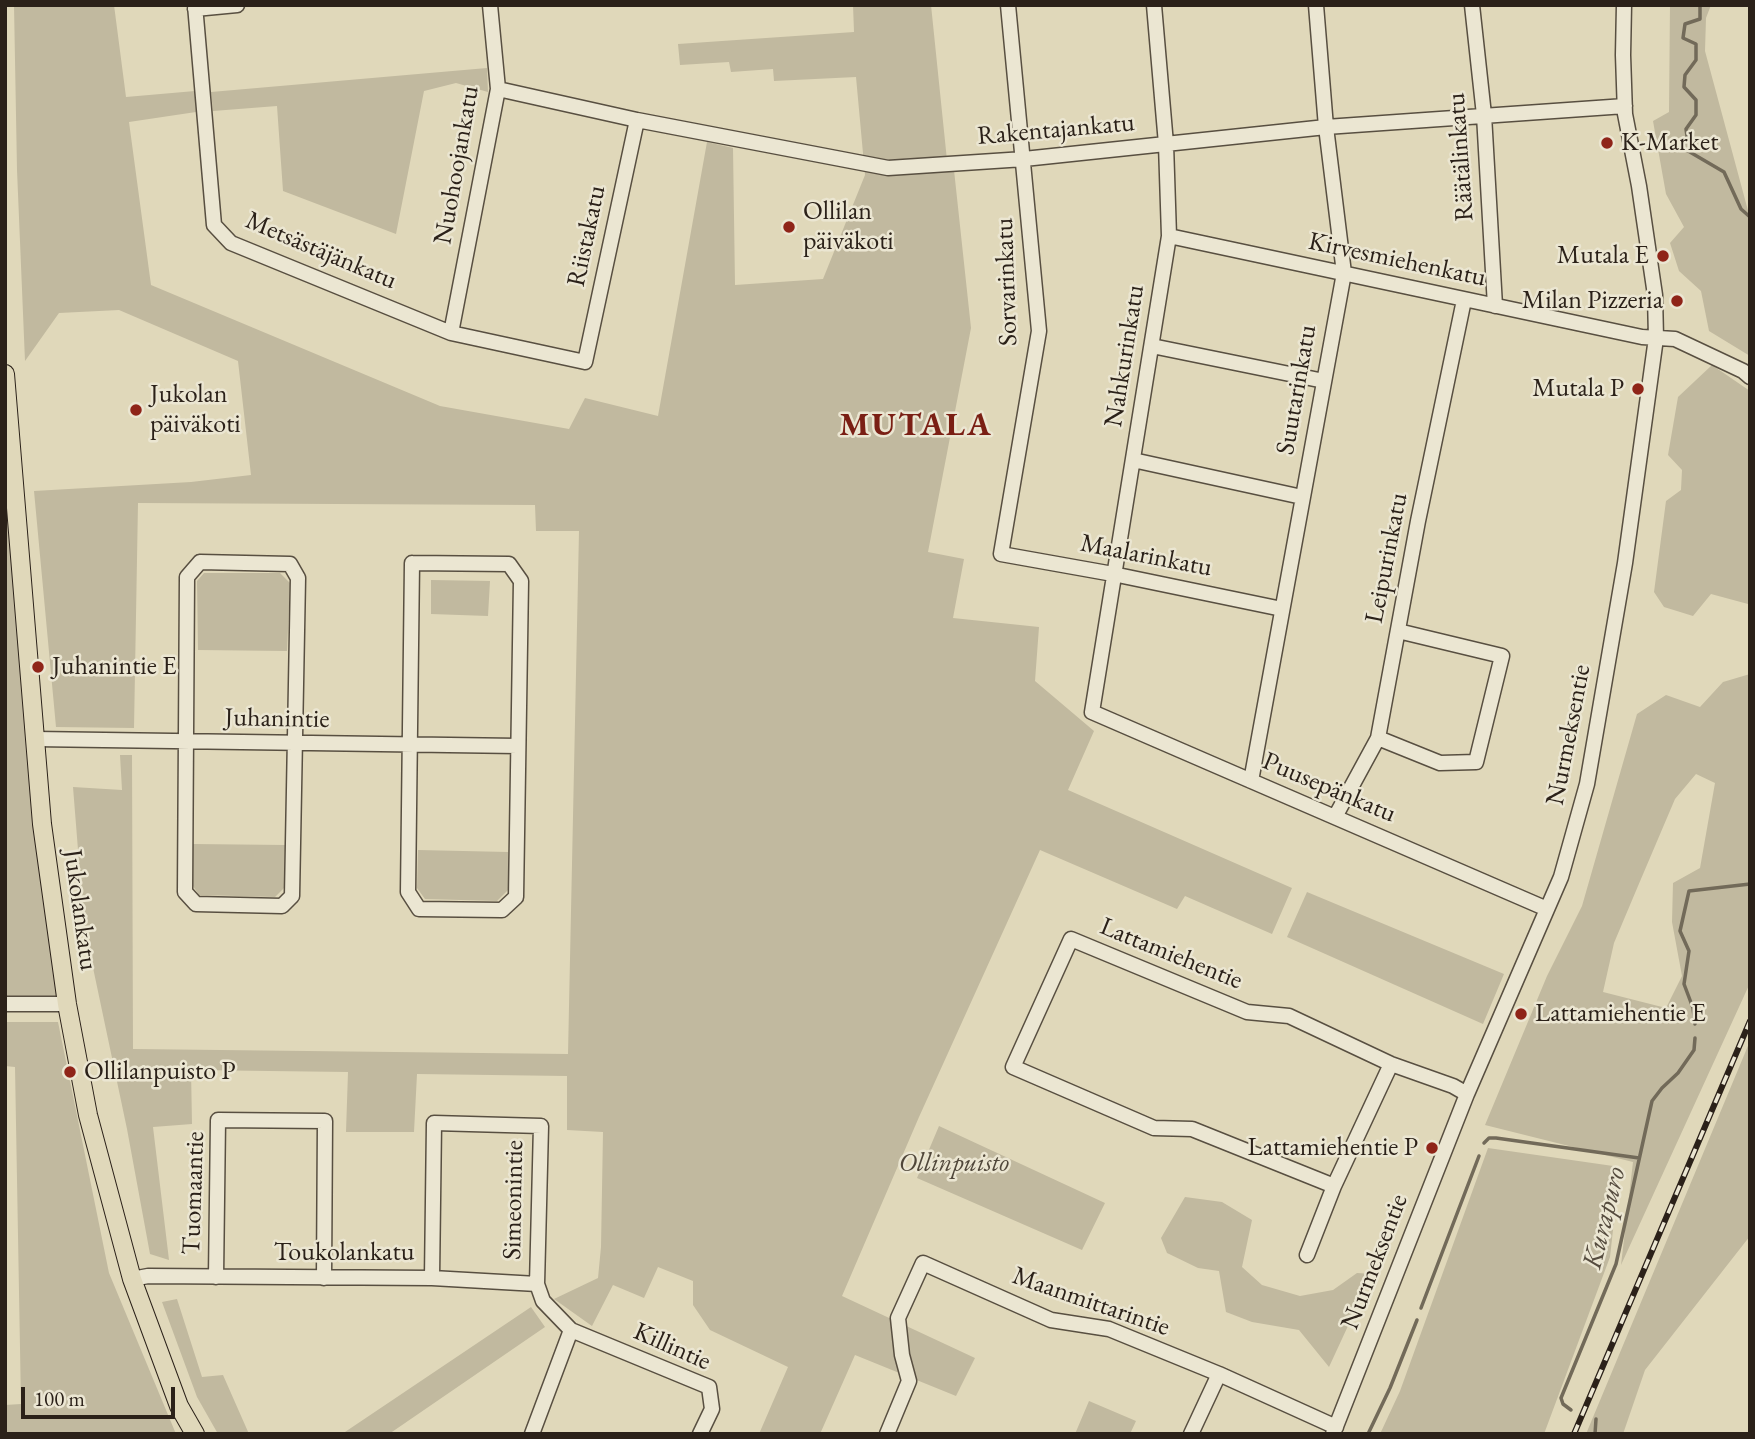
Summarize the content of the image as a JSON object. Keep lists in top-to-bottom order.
{
  "streets": {
    "main road": ["Jukolankatu"],
    "street": [
      "Rakentajankatu",
      "Räätälinkatu",
      "Nuohoojankatu",
      "Riistakatu",
      "Metsästäjänkatu",
      "Kirvesmiehenkatu",
      "Sorvarinkatu",
      "Nahkurinkatu",
      "Suutarinkatu",
      "Maalarinkatu",
      "Leipurinkatu",
      "Juhanintie",
      "Nurmeksentie",
      "Puusepänkatu",
      "Lattamiehentie",
      "Tuomaantie",
      "Simeonintie",
      "Toukolankatu",
      "Maanmittarintie",
      "Killintie"
    ]
  },
  "crossings": [
    ["Rakentajankatu", "Räätälinkatu"],
    ["Rakentajankatu", "Nuohoojankatu"],
    ["Rakentajankatu", "Riistakatu"],
    ["Rakentajankatu", "Sorvarinkatu"],
    ["Rakentajankatu", "Nahkurinkatu"],
    ["Rakentajankatu", "Suutarinkatu"],
    ["Rakentajankatu", "Nurmeksentie"],
    ["Räätälinkatu", "Kirvesmiehenkatu"],
    ["Nuohoojankatu", "Metsästäjänkatu"],
    ["Riistakatu", "Metsästäjänkatu"],
    ["Kirvesmiehenkatu", "Nahkurinkatu"],
    ["Kirvesmiehenkatu", "Suutarinkatu"],
    ["Kirvesmiehenkatu", "Leipurinkatu"],
    ["Kirvesmiehenkatu", "Nurmeksentie"],
    ["Sorvarinkatu", "Maalarinkatu"],
    ["Nahkurinkatu", "Maalarinkatu"],
    ["Nahkurinkatu", "Puusepänkatu"],
    ["Suutarinkatu", "Maalarinkatu"],
    ["Suutarinkatu", "Puusepänkatu"],
    ["Leipurinkatu", "Puusepänkatu"],
    ["Juhanintie", "Jukolankatu"],
    ["Nurmeksentie", "Puusepänkatu"],
    ["Nurmeksentie", "Lattamiehentie"],
    ["Nurmeksentie", "Maanmittarintie"],
    ["Jukolankatu", "Toukolankatu"],
    ["Tuomaantie", "Toukolankatu"],
    ["Simeonintie", "Toukolankatu"]
  ],
  "districts": ["MUTALA"],
  "water": ["Kurapuro"],
  "parks": ["Ollinpuisto"],
  "places": [
    "K-Market",
    "Ollilan päiväkoti",
    "Mutala E",
    "Milan Pizzeria",
    "Mutala P",
    "Jukolan päiväkoti",
    "Juhanintie E",
    "Lattamiehentie E",
    "Ollilanpuisto P",
    "Lattamiehentie P"
  ],
  "scale_bar": "100 m"
}
